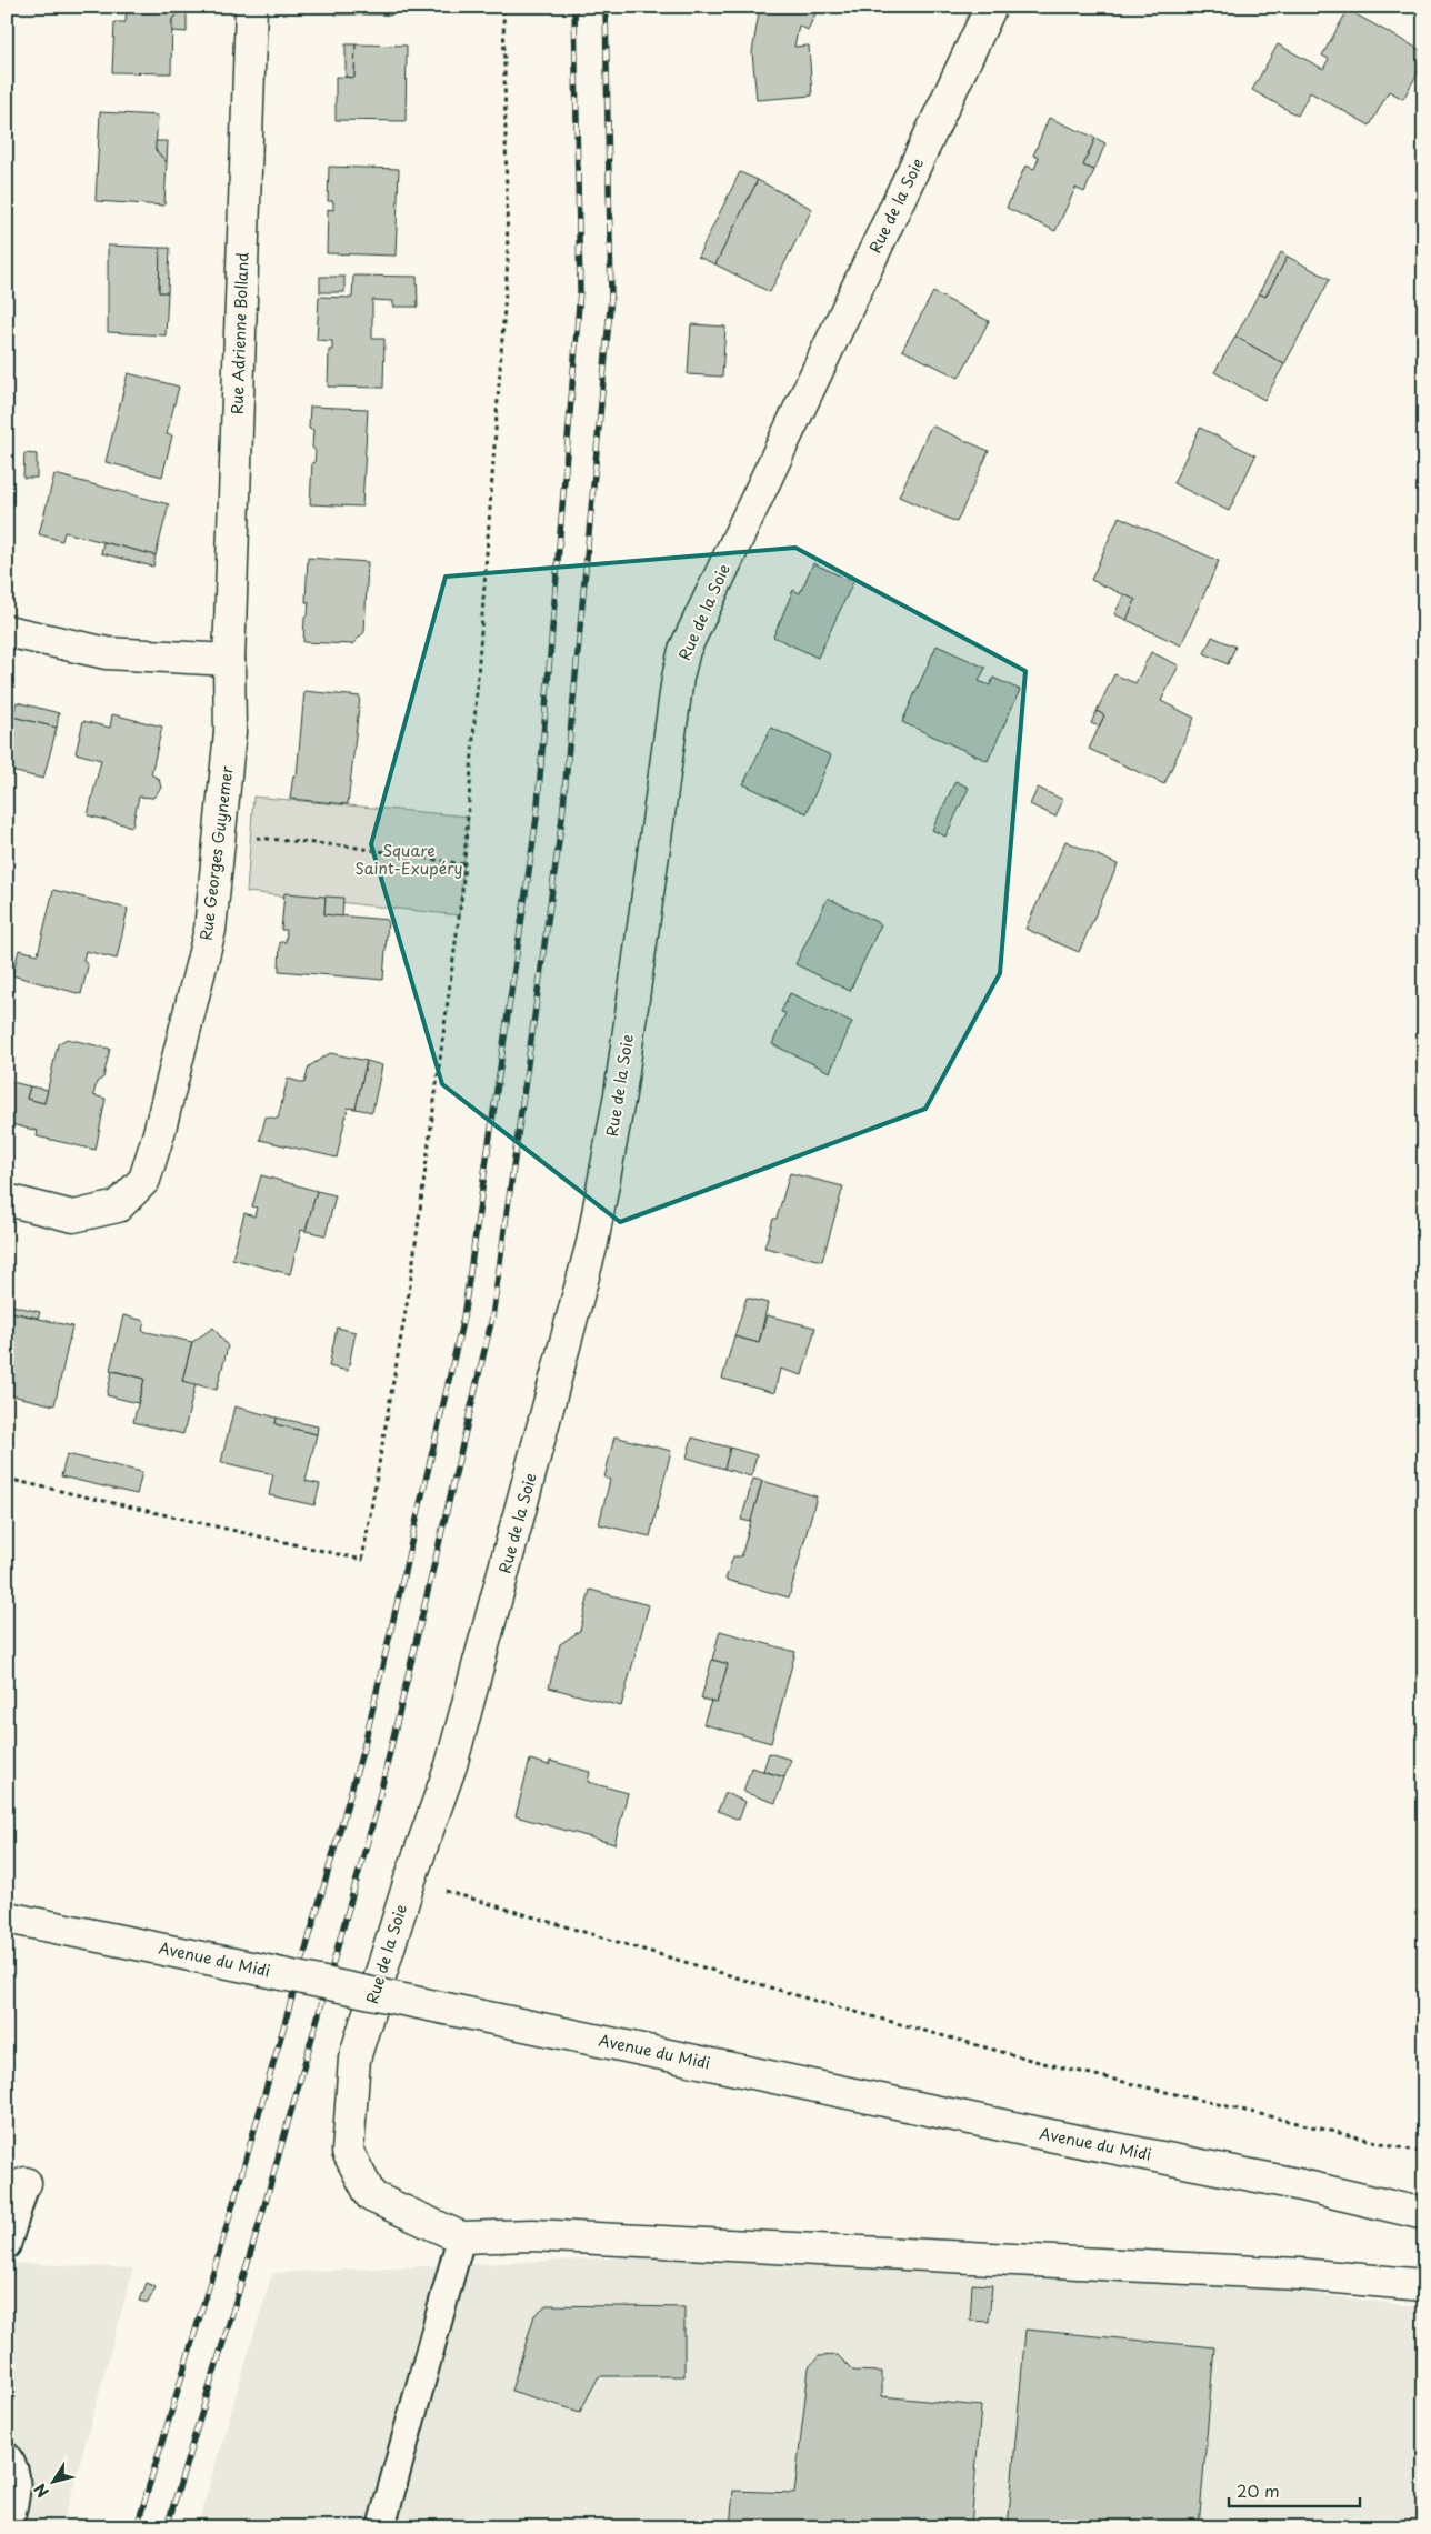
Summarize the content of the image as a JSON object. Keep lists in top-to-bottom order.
{
  "streets": {
    "street": [
      "Rue de la Soie",
      "Rue Adrienne Bolland",
      "Rue Georges Guynemer",
      "Avenue du Midi"
    ]
  },
  "crossings": [
    ["Rue Adrienne Bolland", "Rue Georges Guynemer"]
  ],
  "parks": ["Square Saint-Exupéry"],
  "scale_bar": "20 m",
  "north": "bottom left"
}
